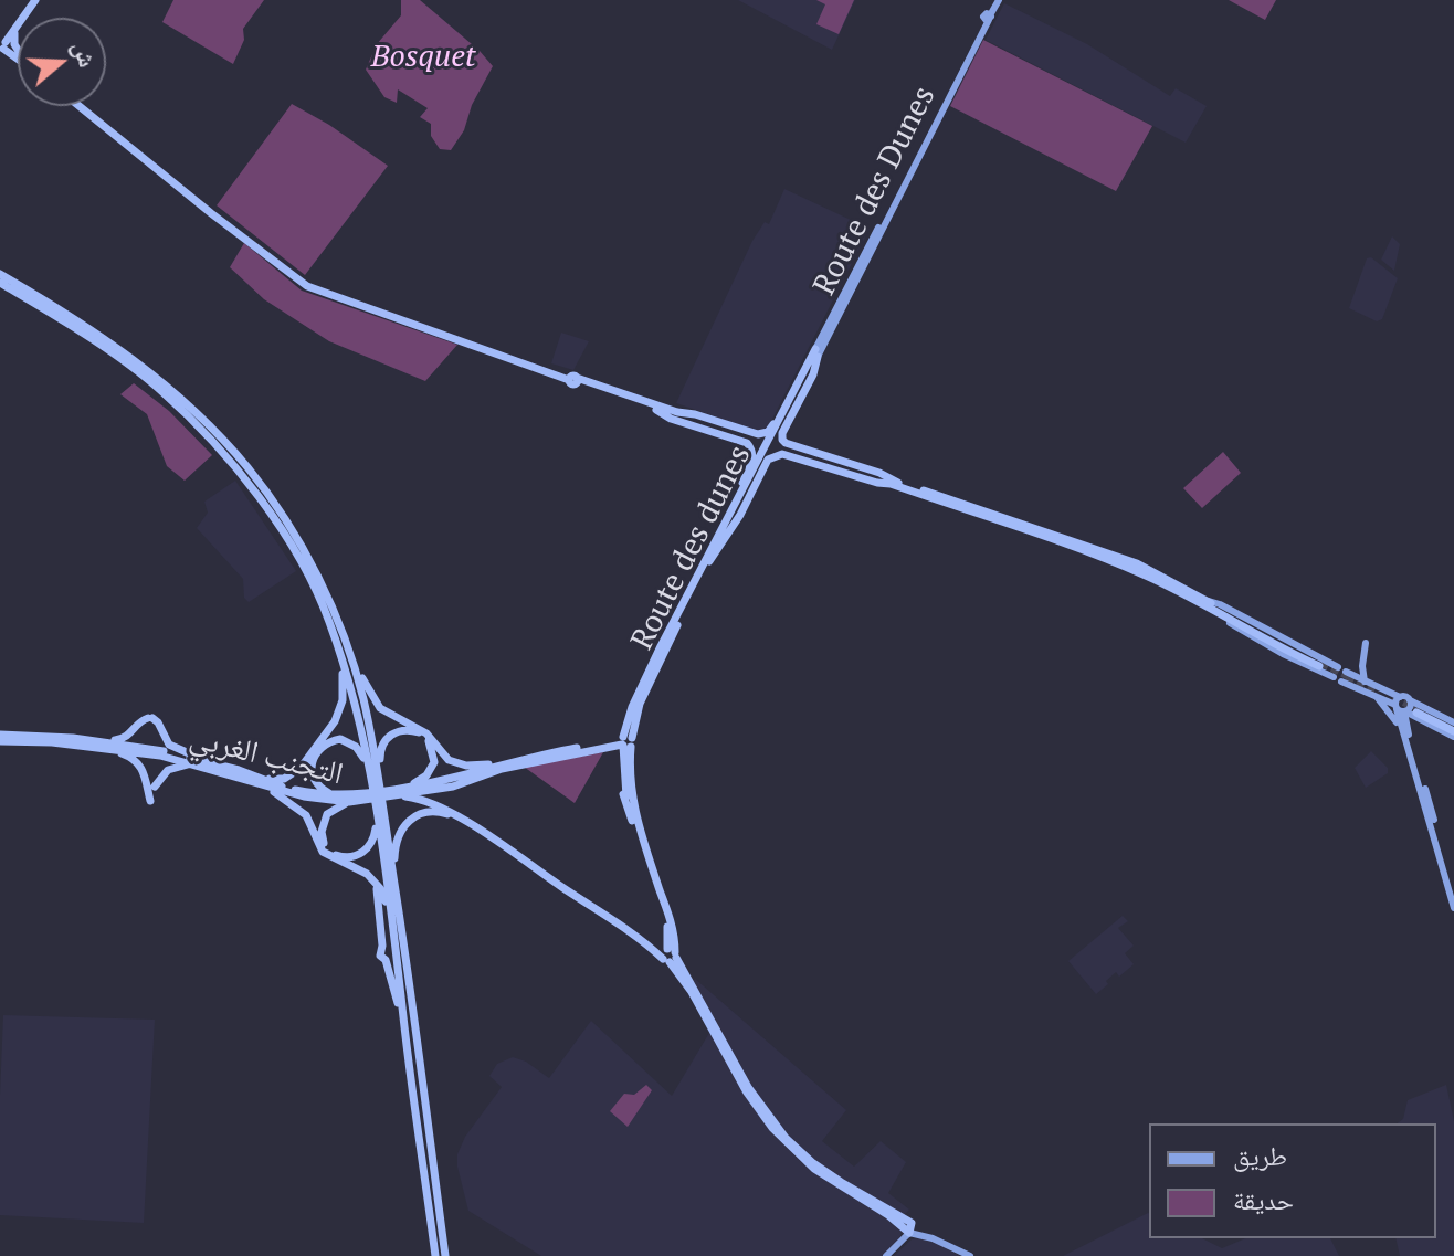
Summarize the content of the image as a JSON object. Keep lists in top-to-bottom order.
{
  "streets": {
    "highway": ["Route des Dunes", "Route des dunes", "التجنب الغربي"]
  },
  "crossings": [
    ["Route des Dunes", "Route des dunes"],
    ["Route des dunes", "التجنب الغربي"]
  ],
  "parks": ["Bosquet"],
  "legend": ["طريق", "حديقة"],
  "north": "right"
}
